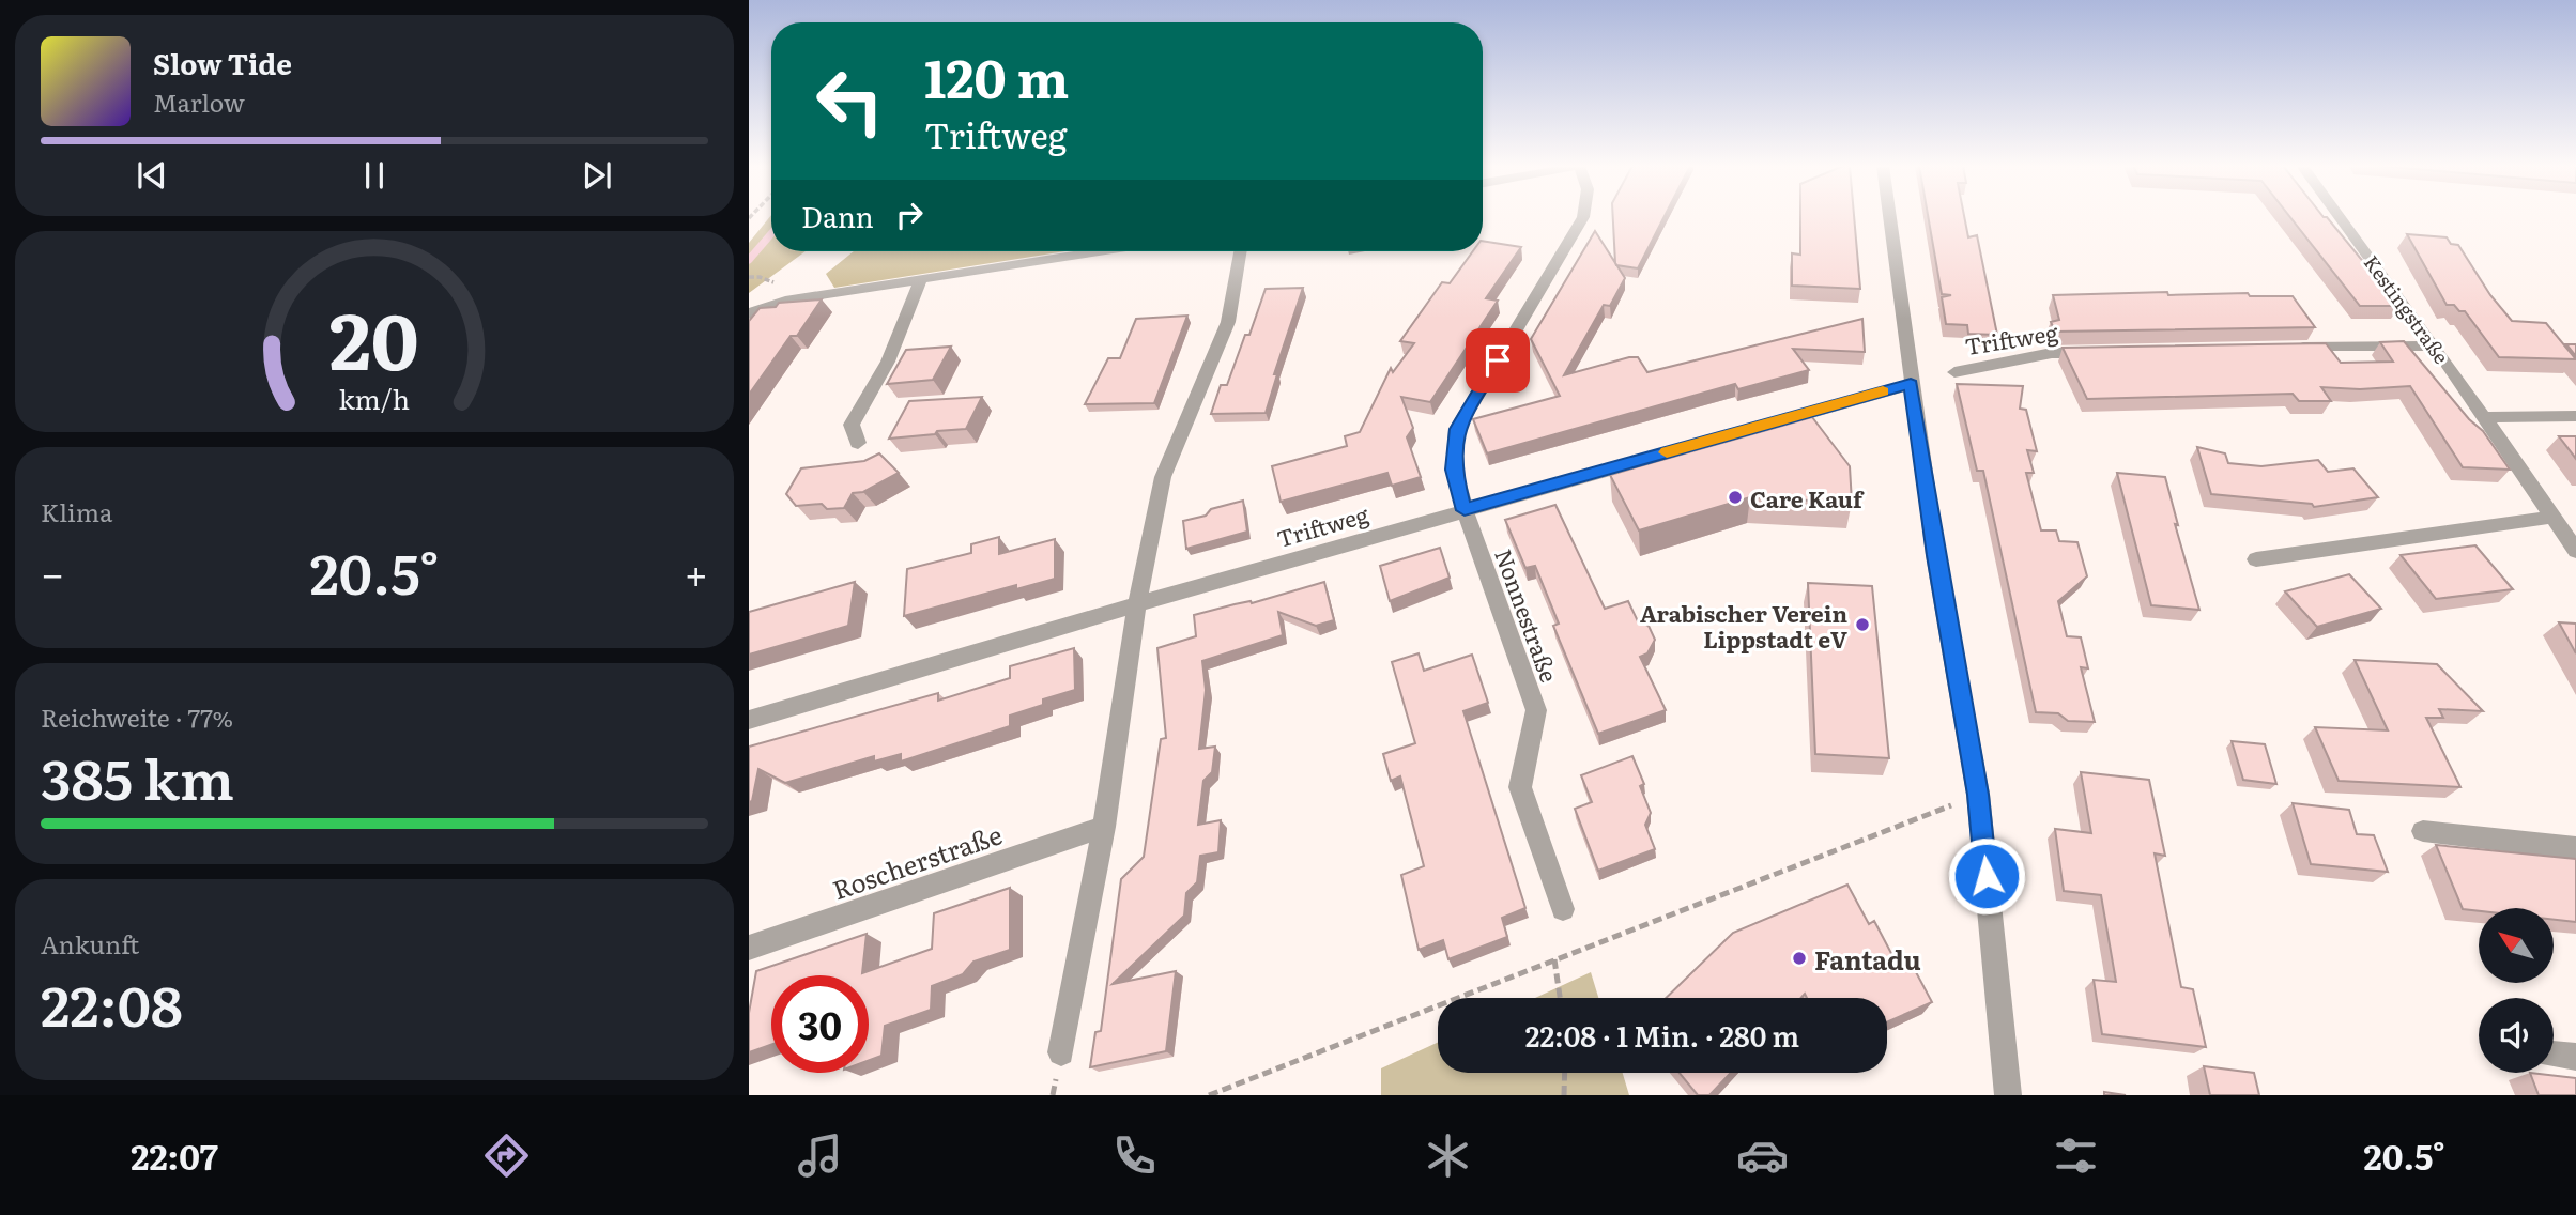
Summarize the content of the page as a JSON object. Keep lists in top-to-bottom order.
{
  "streets": {
    "street": [
      "Kestingstraße",
      "Triftweg",
      "Nonnestraße",
      "Roscherstraße"
    ]
  },
  "crossings": [
    ["Triftweg", "Nonnestraße"]
  ],
  "places": ["Care Kauf", "Arabischer Verein Lippstadt eV", "Fantadu"],
  "north": "top left",
  "page": {
    "turn": ["120 m", "Triftweg"],
    "song": ["Slow Tide", "Marlow"],
    "then": "Dann",
    "tile": [
      "Klima",
      ["Reichweite · 77%", "385 km"],
      ["Ankunft", "22:08"]
    ],
    "heat": ["−", "20.5°", "+"],
    "limit": "30",
    "trip": "22:08 · 1 Min. · 280 m",
    "tabs": ["22:07", "20.5°"],
    "gauge": ["20", "km/h"]
  }
}
